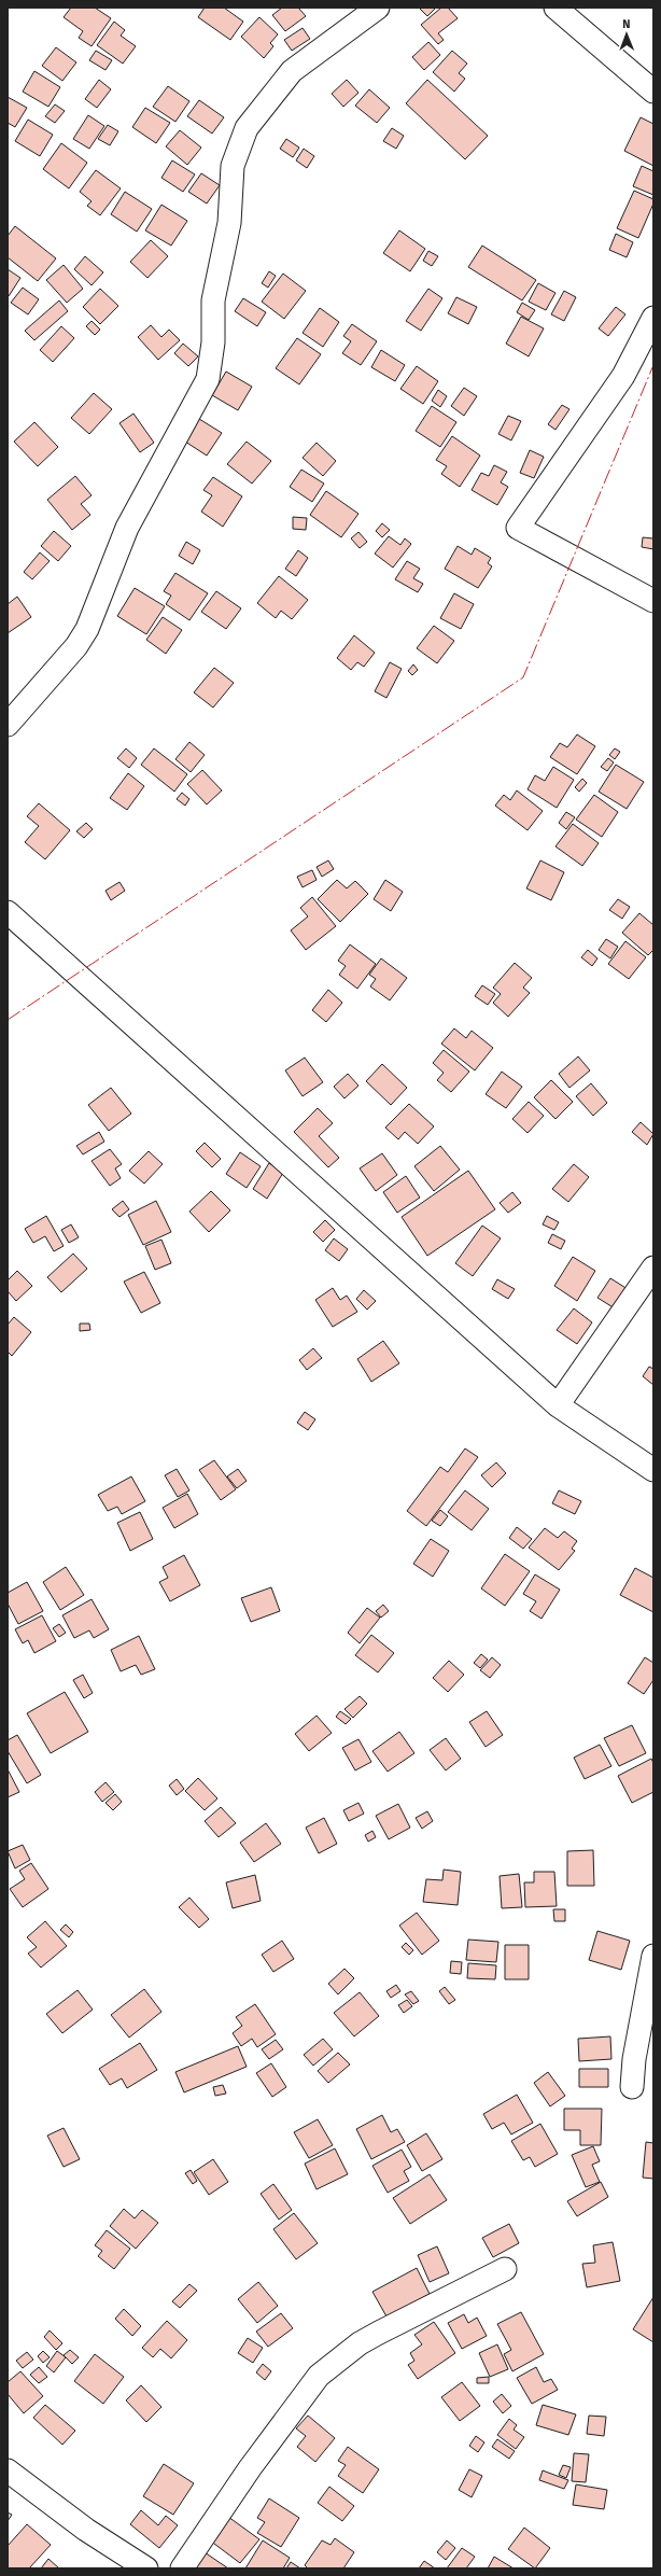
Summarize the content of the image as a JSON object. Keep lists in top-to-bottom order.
{
  "north": "top"
}
